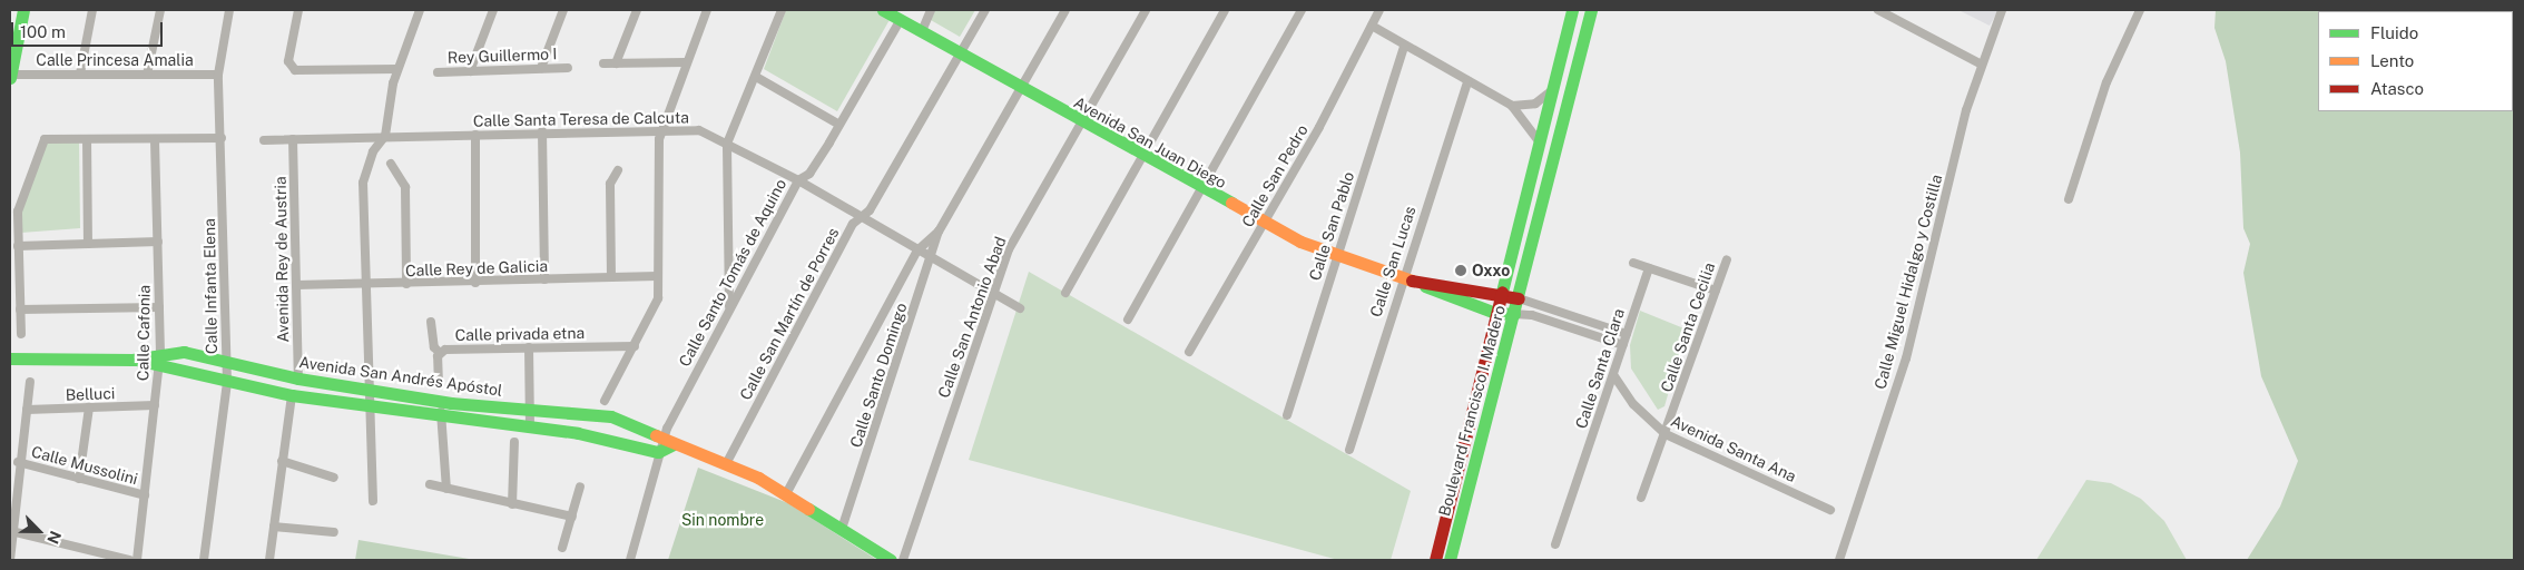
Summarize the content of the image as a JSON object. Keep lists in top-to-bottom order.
{
  "streets": {
    "street": [
      "Rey Guillermo I",
      "Calle Princesa Amalia",
      "Calle Santa Teresa de Calcuta",
      "Avenida San Juan Diego",
      "Calle San Pedro",
      "Calle San Pablo",
      "Avenida Rey de Austria",
      "Calle San Lucas",
      "Calle Rey de Galicia",
      "Calle Santo Tomás de Aquino",
      "Calle Miguel Hidalgo y Costilla",
      "Calle Infanta Elena",
      "Calle San Martín de Porres",
      "Calle San Antonio Abad",
      "Calle Santa Cecilia",
      "Calle Cafonia",
      "Calle privada etna",
      "Calle Santa Clara",
      "Calle Santo Domingo",
      "Avenida San Andrés Apóstol",
      "Belluci",
      "Boulevard Francisco I. Madero",
      "Avenida Santa Ana",
      "Calle Mussolini"
    ]
  },
  "crossings": [
    ["Calle Princesa Amalia", "Calle Infanta Elena"],
    ["Calle Santa Teresa de Calcuta", "Avenida Rey de Austria"],
    ["Calle Santa Teresa de Calcuta", "Calle Santo Tomás de Aquino"],
    ["Calle Santa Teresa de Calcuta", "Calle San Martín de Porres"],
    ["Calle Santa Teresa de Calcuta", "Calle San Antonio Abad"],
    ["Calle Santa Teresa de Calcuta", "Calle Santo Domingo"],
    ["Avenida San Juan Diego", "Calle San Pedro"],
    ["Avenida San Juan Diego", "Calle San Pablo"],
    ["Avenida San Juan Diego", "Calle San Lucas"],
    ["Avenida San Juan Diego", "Calle Santo Tomás de Aquino"],
    ["Avenida San Juan Diego", "Calle San Martín de Porres"],
    ["Avenida San Juan Diego", "Calle San Antonio Abad"],
    ["Avenida San Juan Diego", "Calle Santo Domingo"],
    ["Avenida San Juan Diego", "Boulevard Francisco I. Madero"],
    ["Avenida Rey de Austria", "Calle Rey de Galicia"],
    ["Avenida Rey de Austria", "Avenida San Andrés Apóstol"],
    ["Calle Santo Tomás de Aquino", "Avenida San Andrés Apóstol"],
    ["Calle Infanta Elena", "Avenida San Andrés Apóstol"],
    ["Calle Santa Cecilia", "Avenida Santa Ana"],
    ["Calle Cafonia", "Avenida San Andrés Apóstol"],
    ["Calle Cafonia", "Belluci"],
    ["Calle Cafonia", "Calle Mussolini"],
    ["Calle Santa Clara", "Avenida Santa Ana"]
  ],
  "parks": ["Sin nombre"],
  "places": ["Oxxo"],
  "legend": ["Fluido", "Lento", "Atasco"],
  "scale_bar": "100 m",
  "north": "bottom right"
}
